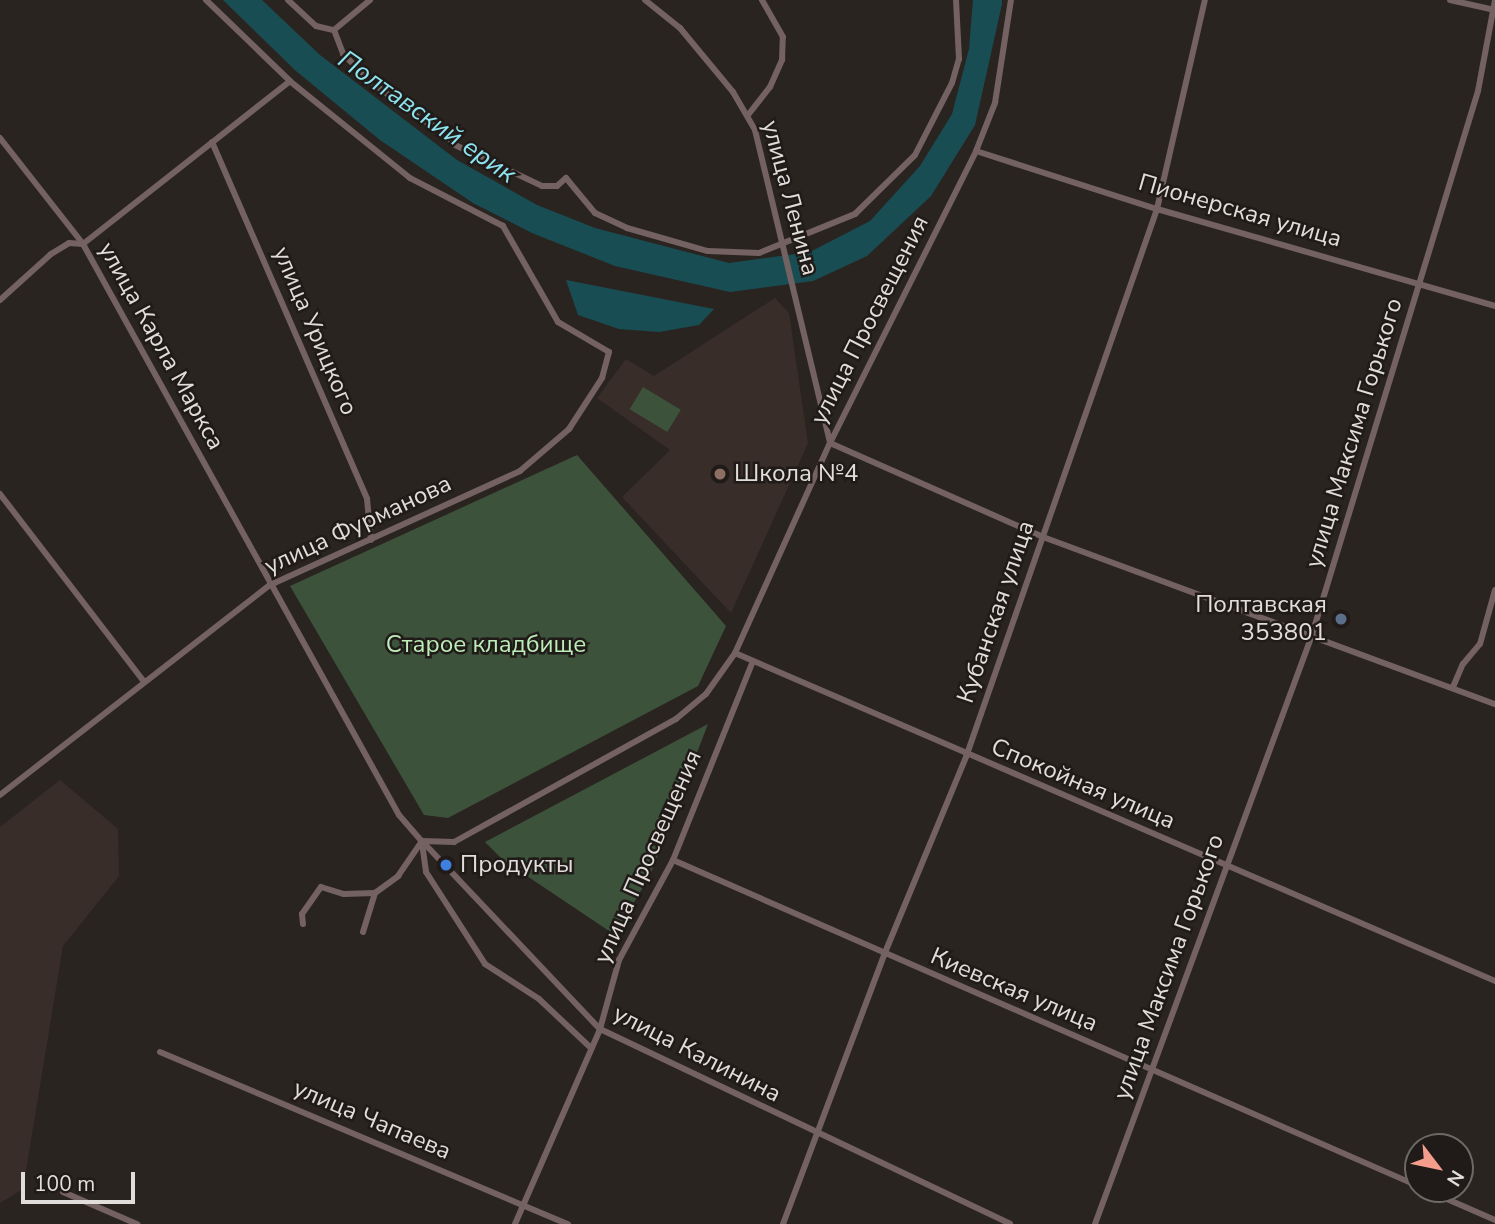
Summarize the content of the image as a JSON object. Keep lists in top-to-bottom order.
{
  "streets": {
    "street": [
      "улица Ленина",
      "Пионерская улица",
      "улица Просвещения",
      "улица Урицкого",
      "улица Карла Маркса",
      "улица Максима Горького",
      "улица Фурманова",
      "Кубанская улица",
      "Спокойная улица",
      "Киевская улица",
      "улица Калинина",
      "улица Чапаева"
    ]
  },
  "crossings": [
    ["улица Ленина", "улица Просвещения"],
    ["Пионерская улица", "улица Просвещения"],
    ["Пионерская улица", "улица Максима Горького"],
    ["Пионерская улица", "Кубанская улица"],
    ["улица Просвещения", "улица Карла Маркса"],
    ["улица Просвещения", "Спокойная улица"],
    ["улица Просвещения", "Киевская улица"],
    ["улица Просвещения", "улица Калинина"],
    ["улица Просвещения", "улица Чапаева"],
    ["улица Урицкого", "улица Фурманова"],
    ["улица Карла Маркса", "улица Фурманова"],
    ["улица Карла Маркса", "улица Калинина"],
    ["улица Максима Горького", "Спокойная улица"],
    ["улица Максима Горького", "Киевская улица"],
    ["Кубанская улица", "Спокойная улица"],
    ["Кубанская улица", "Киевская улица"],
    ["Кубанская улица", "улица Калинина"]
  ],
  "water": ["Полтавский ерик"],
  "parks": ["Старое кладбище"],
  "places": ["Школа №4", "Полтавская 353801", "Продукты"],
  "scale_bar": "100 m",
  "north": "bottom right"
}
